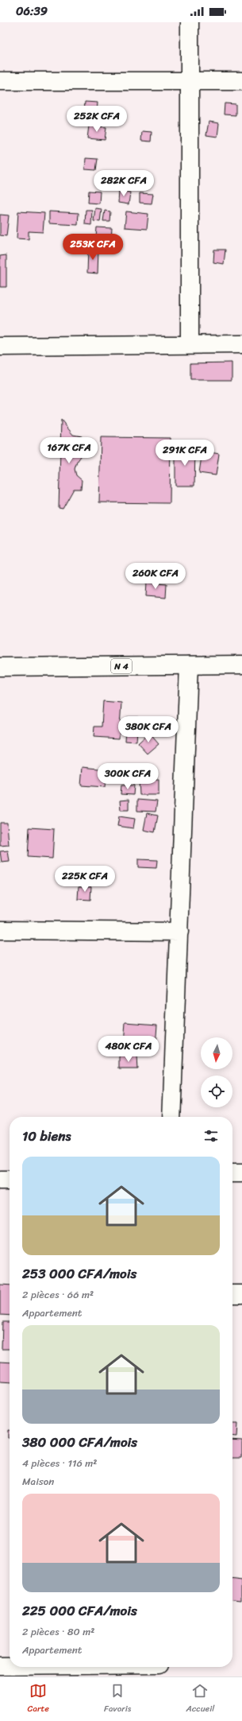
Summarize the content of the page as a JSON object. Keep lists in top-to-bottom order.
{
  "streets": {
    "main road": ["N 4"]
  },
  "north": "bottom",
  "page": {
    "status": "06:39",
    "price": [
      "252K CFA",
      "282K CFA",
      "253K CFA",
      "167K CFA",
      "291K CFA",
      "260K CFA",
      "380K CFA",
      "300K CFA",
      "225K CFA",
      "480K CFA"
    ],
    "heading": "10 biens",
    "list": [
      {
        "name": "253 000 CFA/mois",
        "note": "2 pièces · 66 m² · Appartement"
      },
      {
        "name": "380 000 CFA/mois",
        "note": "4 pièces · 116 m² · Maison"
      },
      {
        "name": "225 000 CFA/mois",
        "note": "2 pièces · 80 m² · Appartement"
      }
    ],
    "tabs": ["Carte", "Favoris", "Accueil"]
  }
}
